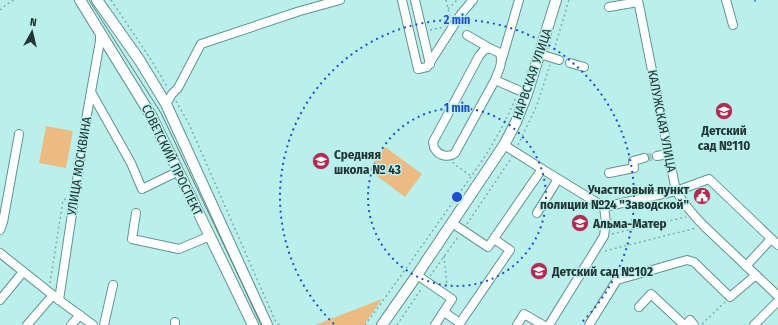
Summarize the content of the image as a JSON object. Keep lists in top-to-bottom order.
{
  "streets": {
    "main road": ["НАРВСКАЯ УЛИЦА", "СОВЕТСКИЙ ПРОСПЕКТ"],
    "street": ["КАЛУЖСКАЯ УЛИЦА", "УЛИЦА МОСКВИНА"]
  },
  "crossings": [
    ["СОВЕТСКИЙ ПРОСПЕКТ", "УЛИЦА МОСКВИНА"]
  ],
  "places": {
    "school or university": [
      "Детский сад №110",
      "Средняя школа № 43",
      "Альма-Матер",
      "Детский сад №102"
    ],
    "public building": ["Участковый пункт полиции №24 \"Заводской\""]
  },
  "north": "top",
  "rings": ["2 min", "1 min"]
}
